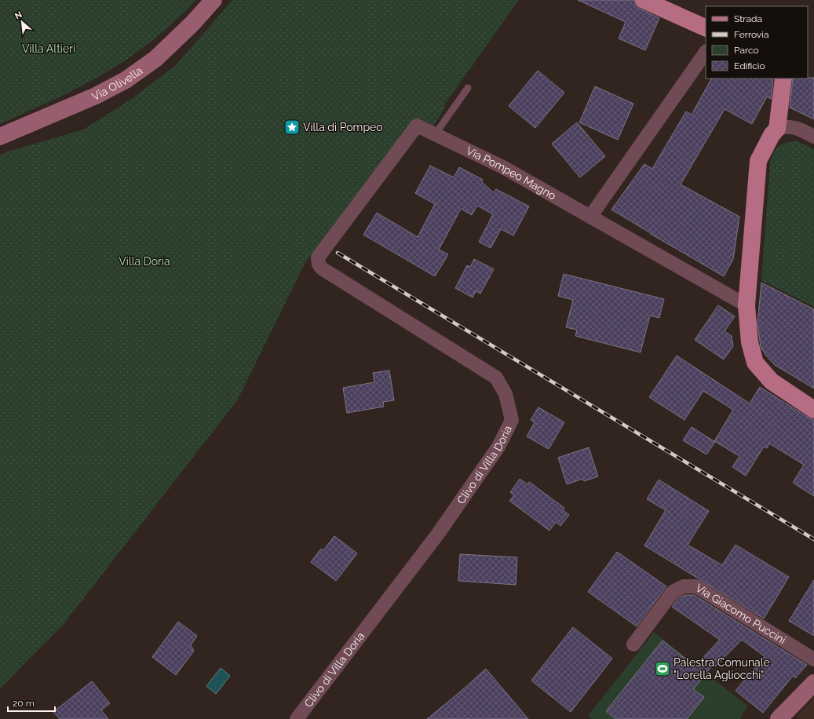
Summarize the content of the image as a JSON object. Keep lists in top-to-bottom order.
{
  "streets": {
    "main road": ["Via Olivella"],
    "street": ["Via Pompeo Magno", "Clivo di Villa Doria", "Via Giacomo Puccini"]
  },
  "crossings": [
    ["Via Pompeo Magno", "Clivo di Villa Doria"]
  ],
  "parks": ["Villa Altieri", "Villa Doria"],
  "places": {
    "place": ["Villa di Pompeo"],
    "sports": ["Palestra Comunale \"Lorella Agliocchi\""]
  },
  "legend": [
    "Strada",
    "Ferrovia",
    "Parco",
    "Edificio"
  ],
  "scale_bar": "20 m",
  "north": "top left"
}
